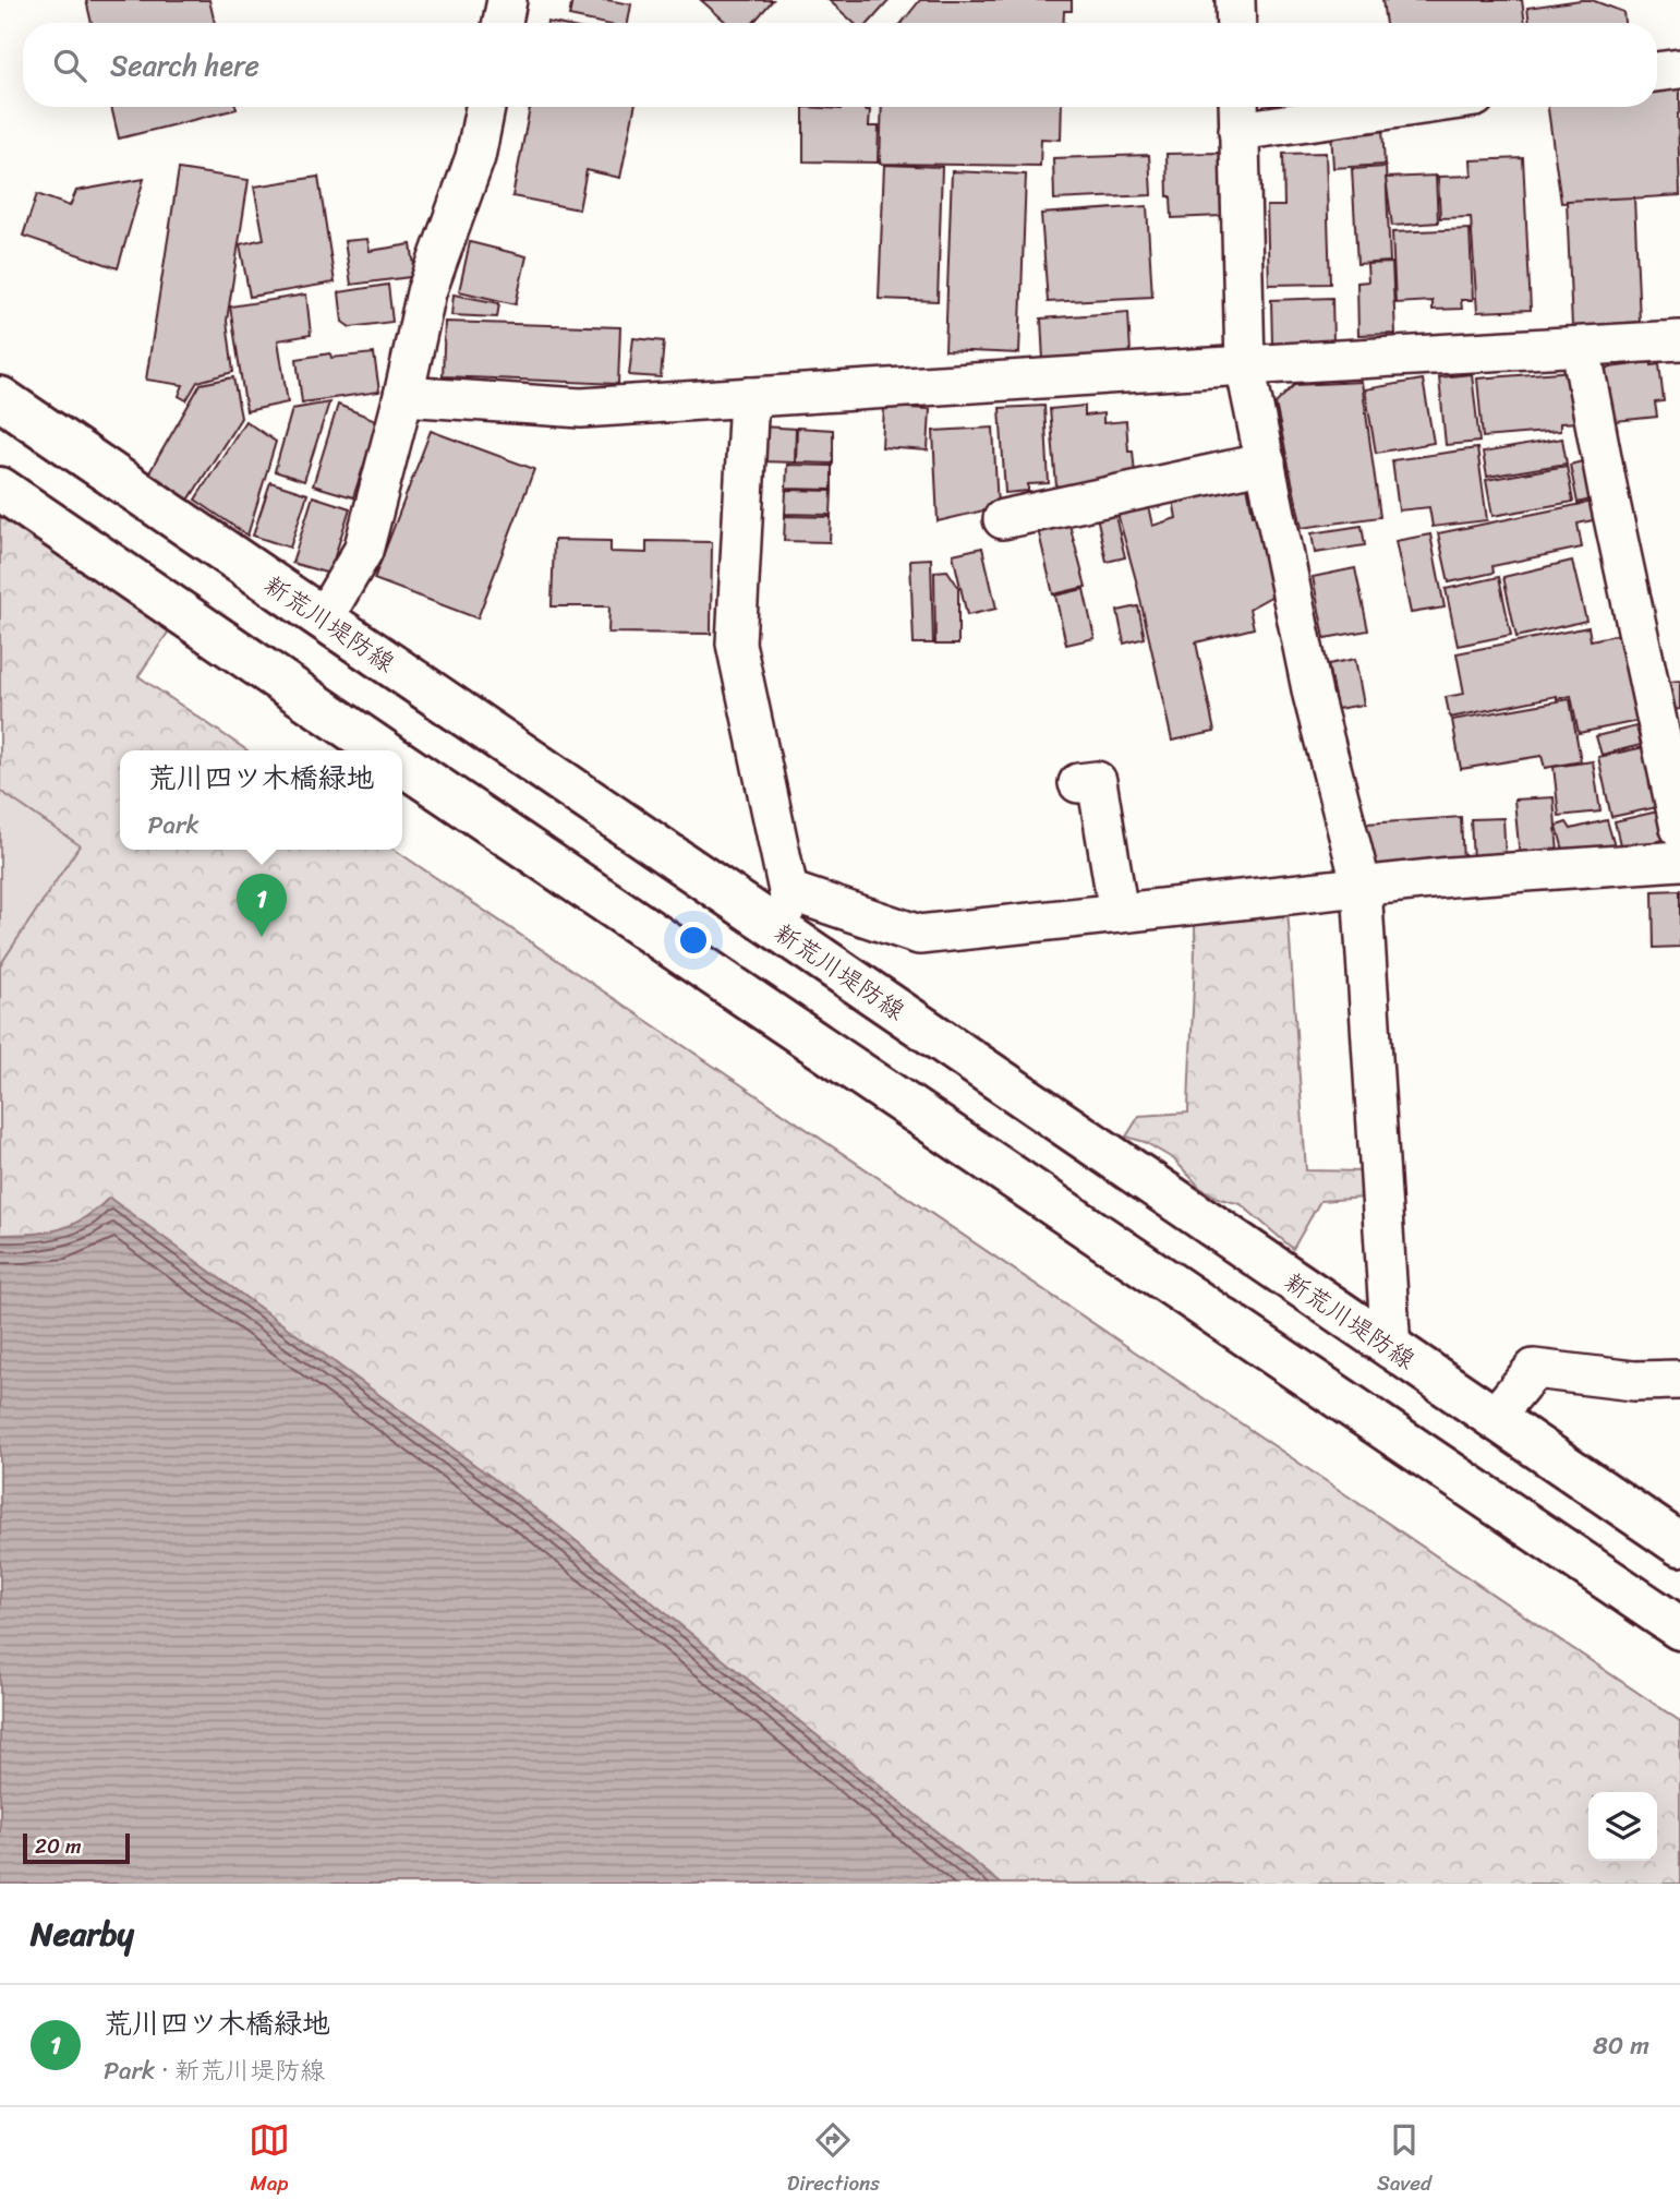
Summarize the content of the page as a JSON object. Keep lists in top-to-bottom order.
{
  "streets": {
    "main road": ["新荒川堤防線"]
  },
  "scale_bar": "20 m",
  "page": {
    "search": "Search here",
    "popup": ["荒川四ツ木橋緑地", "Park"],
    "pins": "1",
    "scale": "20 m",
    "heading": "Nearby",
    "list": [
      {
        "mark": "1",
        "name": "荒川四ツ木橋緑地",
        "note": "Park · 新荒川堤防線",
        "value": "80 m"
      }
    ],
    "nav": ["Map", "Directions", "Saved"]
  }
}
